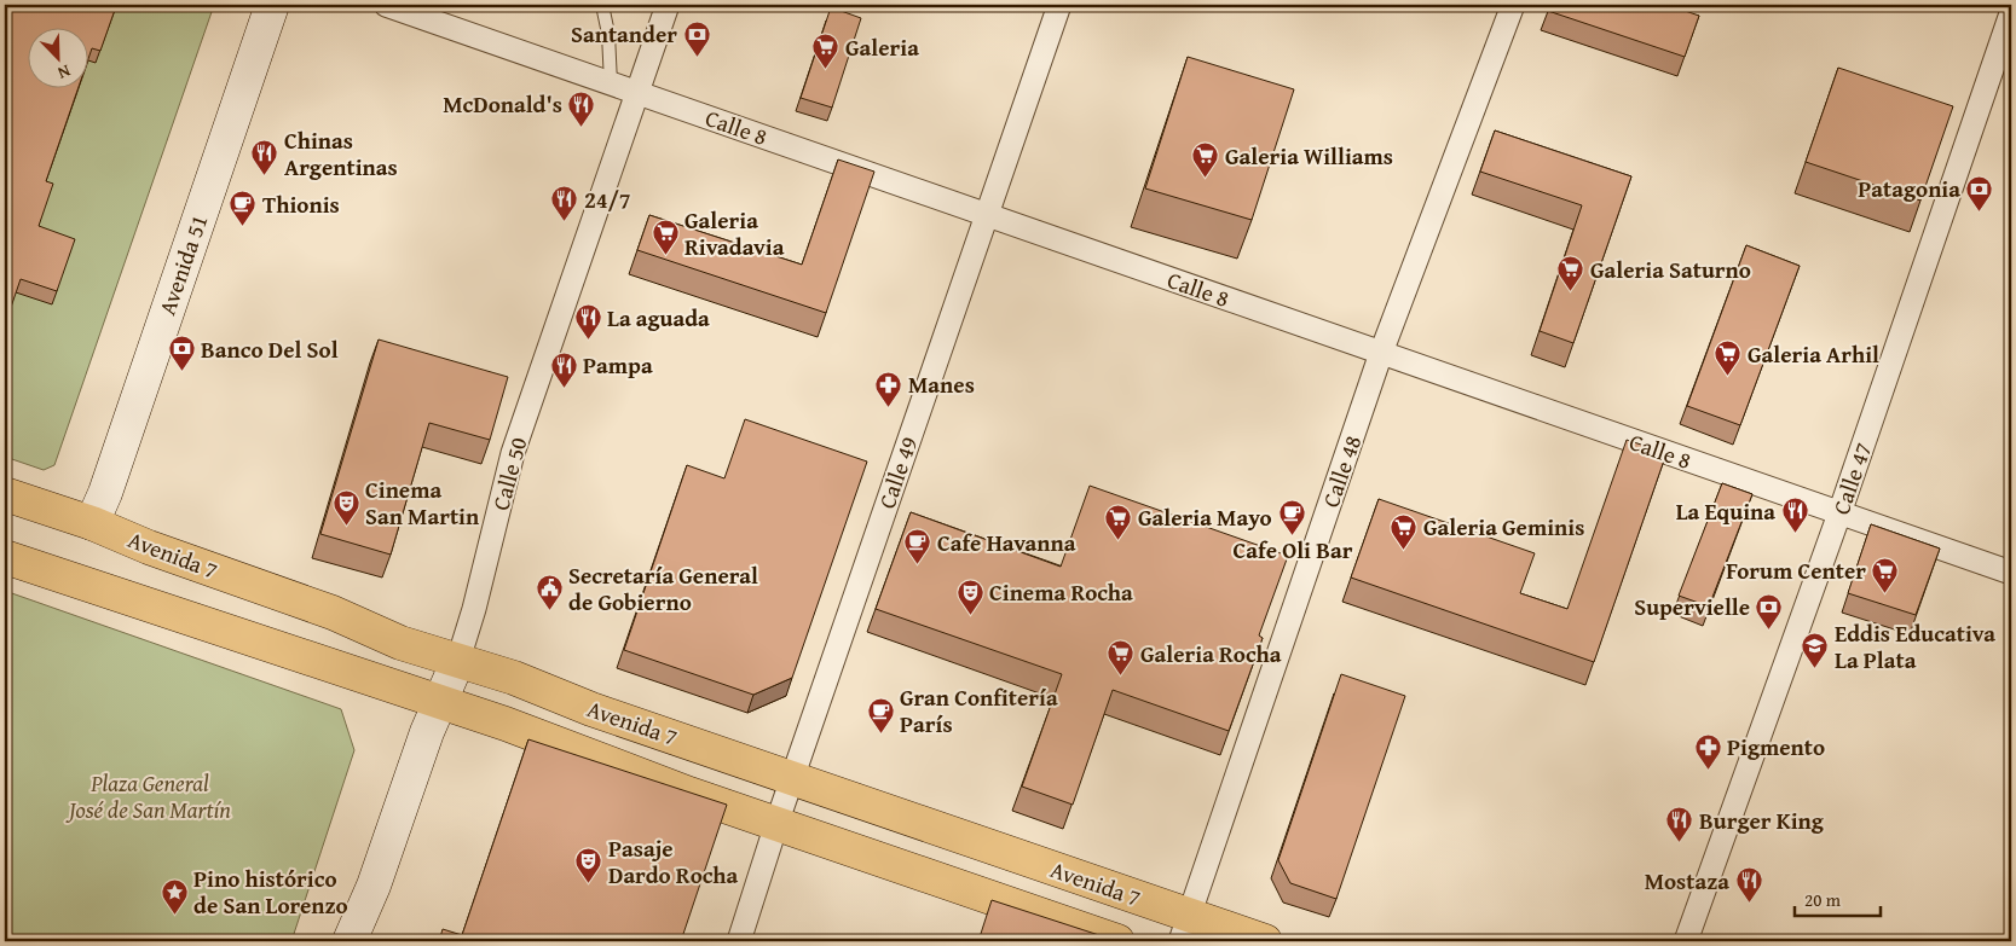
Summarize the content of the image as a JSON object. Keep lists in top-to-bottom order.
{
  "streets": {
    "main road": ["Avenida 7"],
    "street": [
      "Calle 8",
      "Avenida 51",
      "Calle 48",
      "Calle 49",
      "Calle 50",
      "Calle 47"
    ]
  },
  "crossings": [
    ["Calle 8", "Calle 48"],
    ["Calle 8", "Calle 49"],
    ["Calle 8", "Calle 50"],
    ["Calle 8", "Calle 47"],
    ["Avenida 51", "Avenida 7"],
    ["Calle 48", "Avenida 7"],
    ["Calle 49", "Avenida 7"],
    ["Calle 50", "Avenida 7"]
  ],
  "parks": ["Plaza General José de San Martín"],
  "places": {
    "bank": [
      "Santander",
      "Patagonia",
      "Banco Del Sol",
      "Supervielle"
    ],
    "supermarket": [
      "Galeria",
      "Galeria Williams",
      "Galeria Rivadavia",
      "Galeria Saturno",
      "Galeria Arhil",
      "Galeria Mayo",
      "Galeria Geminis",
      "Forum Center",
      "Galeria Rocha"
    ],
    "restaurant": [
      "McDonald's",
      "Chinas Argentinas",
      "24/7",
      "La aguada",
      "Pampa",
      "La Equina",
      "Burger King",
      "Mostaza"
    ],
    "cafe": [
      "Thionis",
      "Cafe Oli Bar",
      "Cafe Havanna",
      "Gran Confitería París"
    ],
    "pharmacy": ["Manes", "Pigmento"],
    "theatre": ["Cinema San Martin", "Cinema Rocha", "Pasaje Dardo Rocha"],
    "public building": ["Secretaría General de Gobierno"],
    "school or university": ["Eddis Educativa La Plata"],
    "place": ["Pino histórico de San Lorenzo"]
  },
  "scale_bar": "20 m",
  "north": "bottom right"
}
